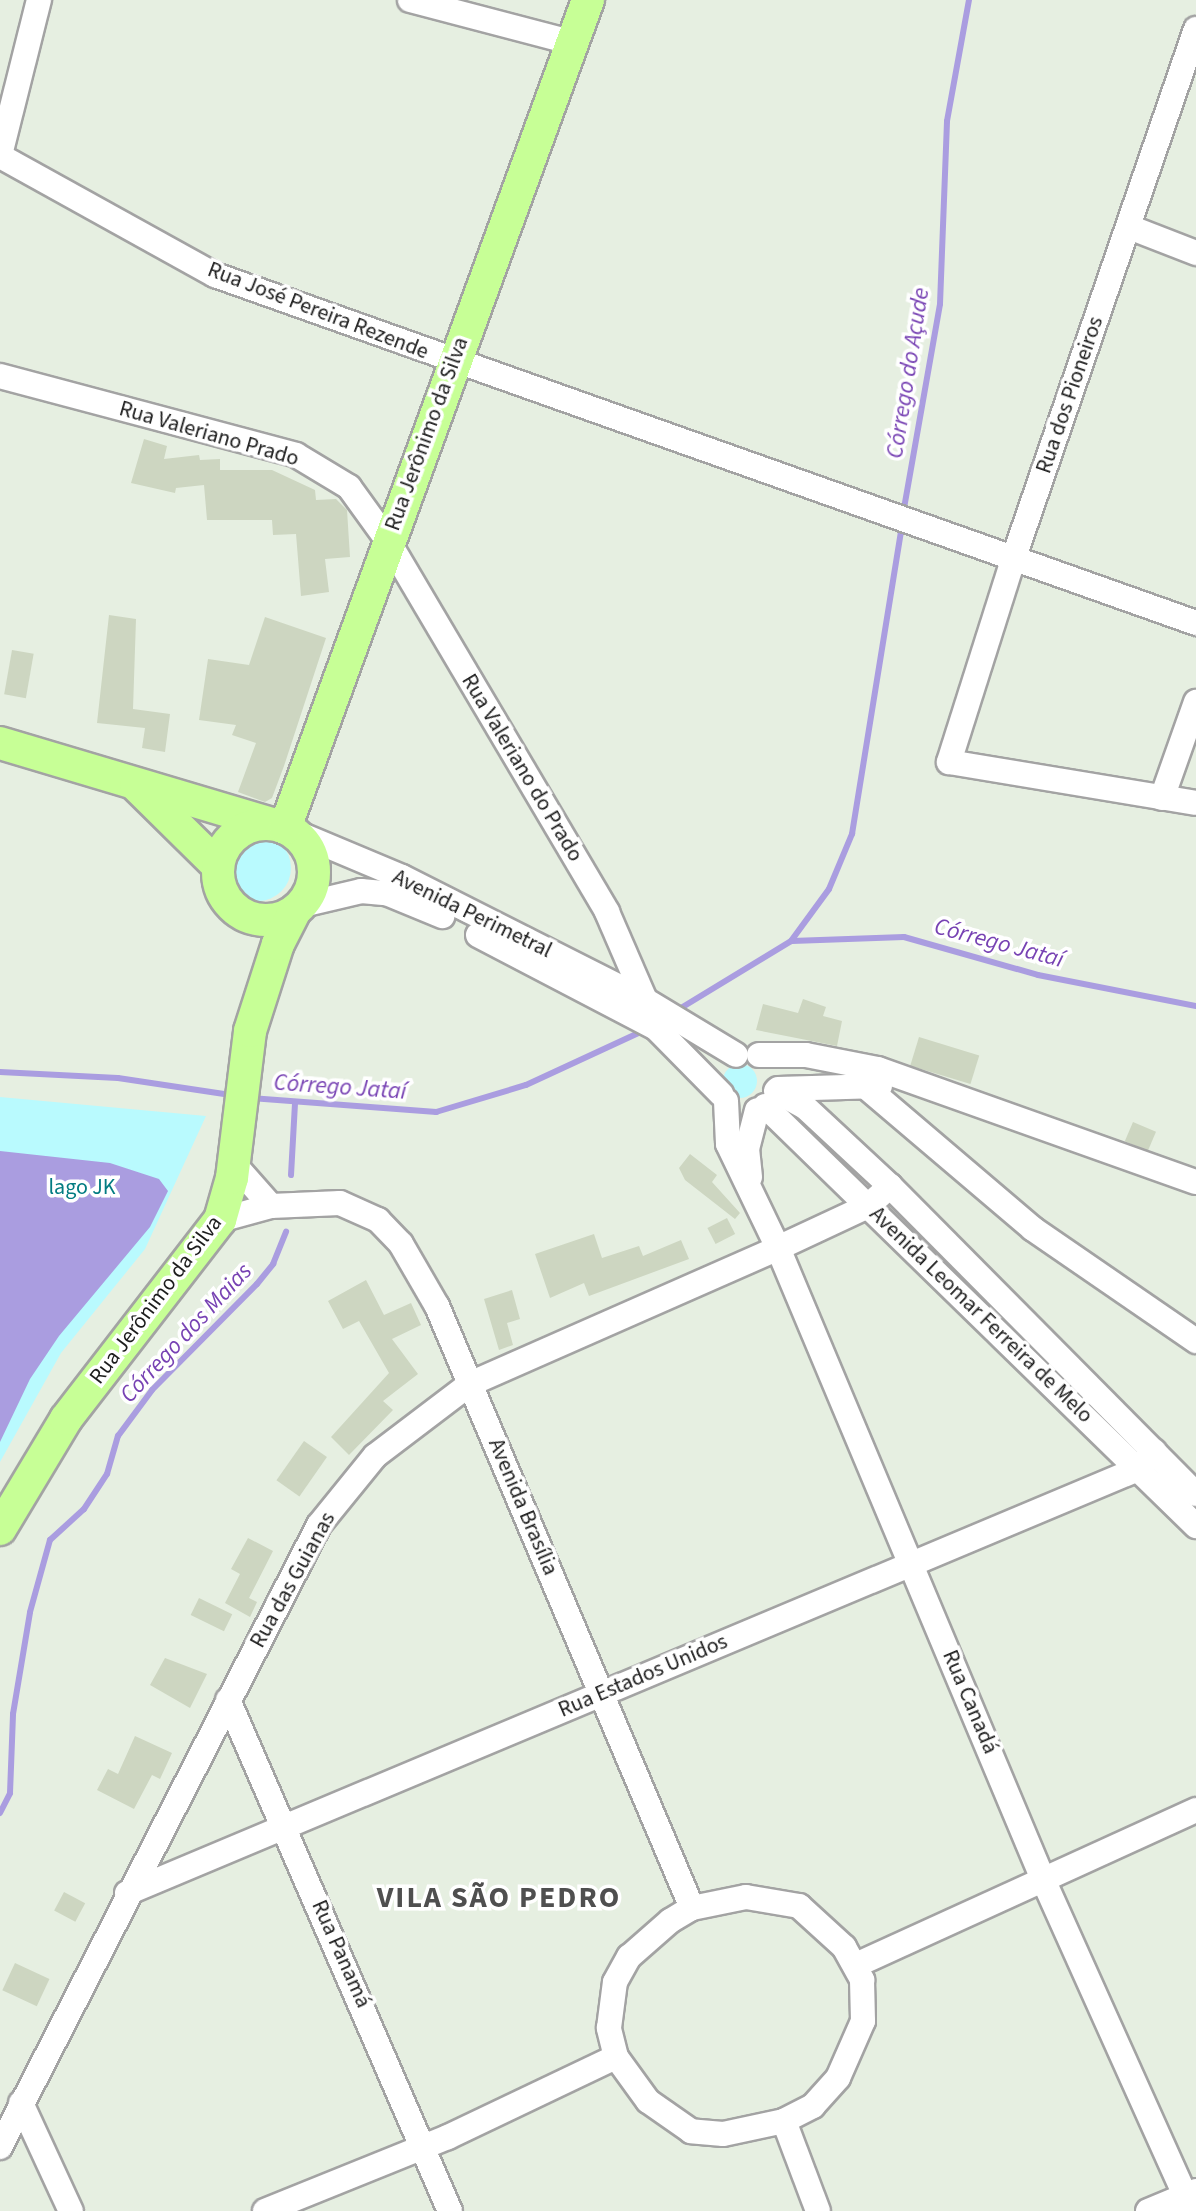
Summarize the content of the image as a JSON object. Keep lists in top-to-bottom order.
{
  "streets": {
    "main road": ["Rua Jerônimo da Silva", "Avenida Perimetral"],
    "street": [
      "Rua José Pereira Rezende",
      "Rua dos Pioneiros",
      "Rua Valeriano Prado",
      "Rua Valeriano do Prado",
      "Avenida Leomar Ferreira de Melo",
      "Avenida Brasília",
      "Rua das Guianas",
      "Rua Estados Unidos",
      "Rua Canadá",
      "Rua Panamá"
    ]
  },
  "crossings": [
    ["Rua José Pereira Rezende", "Rua dos Pioneiros"],
    ["Rua José Pereira Rezende", "Rua Jerônimo da Silva"],
    ["Rua Valeriano Prado", "Rua Jerônimo da Silva"],
    ["Rua Valeriano Prado", "Rua Valeriano do Prado"],
    ["Rua Jerônimo da Silva", "Rua Valeriano do Prado"],
    ["Rua Jerônimo da Silva", "Avenida Perimetral"],
    ["Rua Jerônimo da Silva", "Avenida Brasília"],
    ["Rua Valeriano do Prado", "Avenida Perimetral"],
    ["Avenida Leomar Ferreira de Melo", "Rua das Guianas"],
    ["Avenida Leomar Ferreira de Melo", "Rua Estados Unidos"],
    ["Avenida Leomar Ferreira de Melo", "Rua Canadá"],
    ["Avenida Brasília", "Rua das Guianas"],
    ["Avenida Brasília", "Rua Estados Unidos"],
    ["Rua das Guianas", "Rua Estados Unidos"],
    ["Rua das Guianas", "Rua Canadá"],
    ["Rua das Guianas", "Rua Panamá"],
    ["Rua Estados Unidos", "Rua Canadá"],
    ["Rua Estados Unidos", "Rua Panamá"]
  ],
  "districts": ["VILA SÃO PEDRO"],
  "water": ["Córrego do Açude", "Córrego Jataí", "Córrego dos Maias"],
  "parks": ["lago JK"]
}
